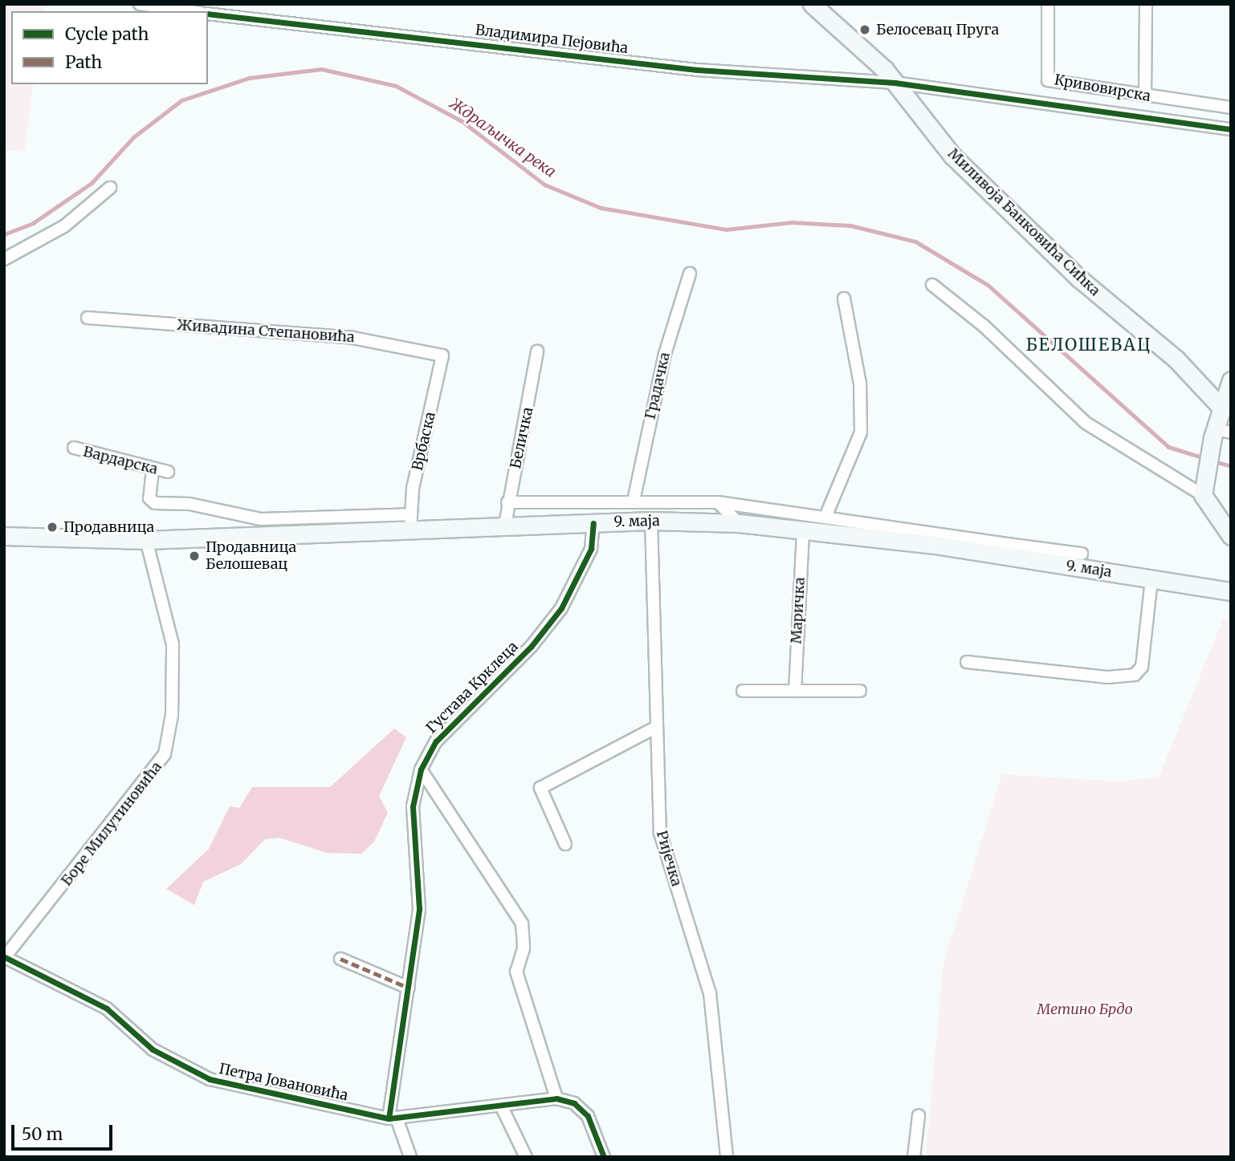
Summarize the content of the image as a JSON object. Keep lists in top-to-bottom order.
{
  "streets": {
    "main road": ["Миливоја Банковића Сићка", "9. маја"],
    "street": [
      "Владимира Пејовића",
      "Кривовирска",
      "Живадина Степановића",
      "Градачка",
      "Беличка",
      "Врбаска",
      "Вардарска",
      "Маричка",
      "Густава Крклеца",
      "Боре Милутиновића",
      "Ријечка",
      "Петра Јовановића"
    ]
  },
  "crossings": [
    ["Владимира Пејовића", "Миливоја Банковића Сићка"],
    ["Живадина Степановића", "Врбаска"],
    ["Беличка", "9. маја"],
    ["Врбаска", "9. маја"],
    ["9. маја", "Маричка"],
    ["9. маја", "Густава Крклеца"],
    ["9. маја", "Боре Милутиновића"],
    ["9. маја", "Ријечка"],
    ["Густава Крклеца", "Петра Јовановића"],
    ["Боре Милутиновића", "Петра Јовановића"]
  ],
  "districts": ["БЕЛОШЕВАЦ"],
  "water": ["Ждраљичка река"],
  "parks": ["Метино Брдо"],
  "places": ["Белосевац Пруга", "Продавница", "Продавница Белошевац"],
  "legend": ["Cycle path", "Path"],
  "scale_bar": "50 m"
}
